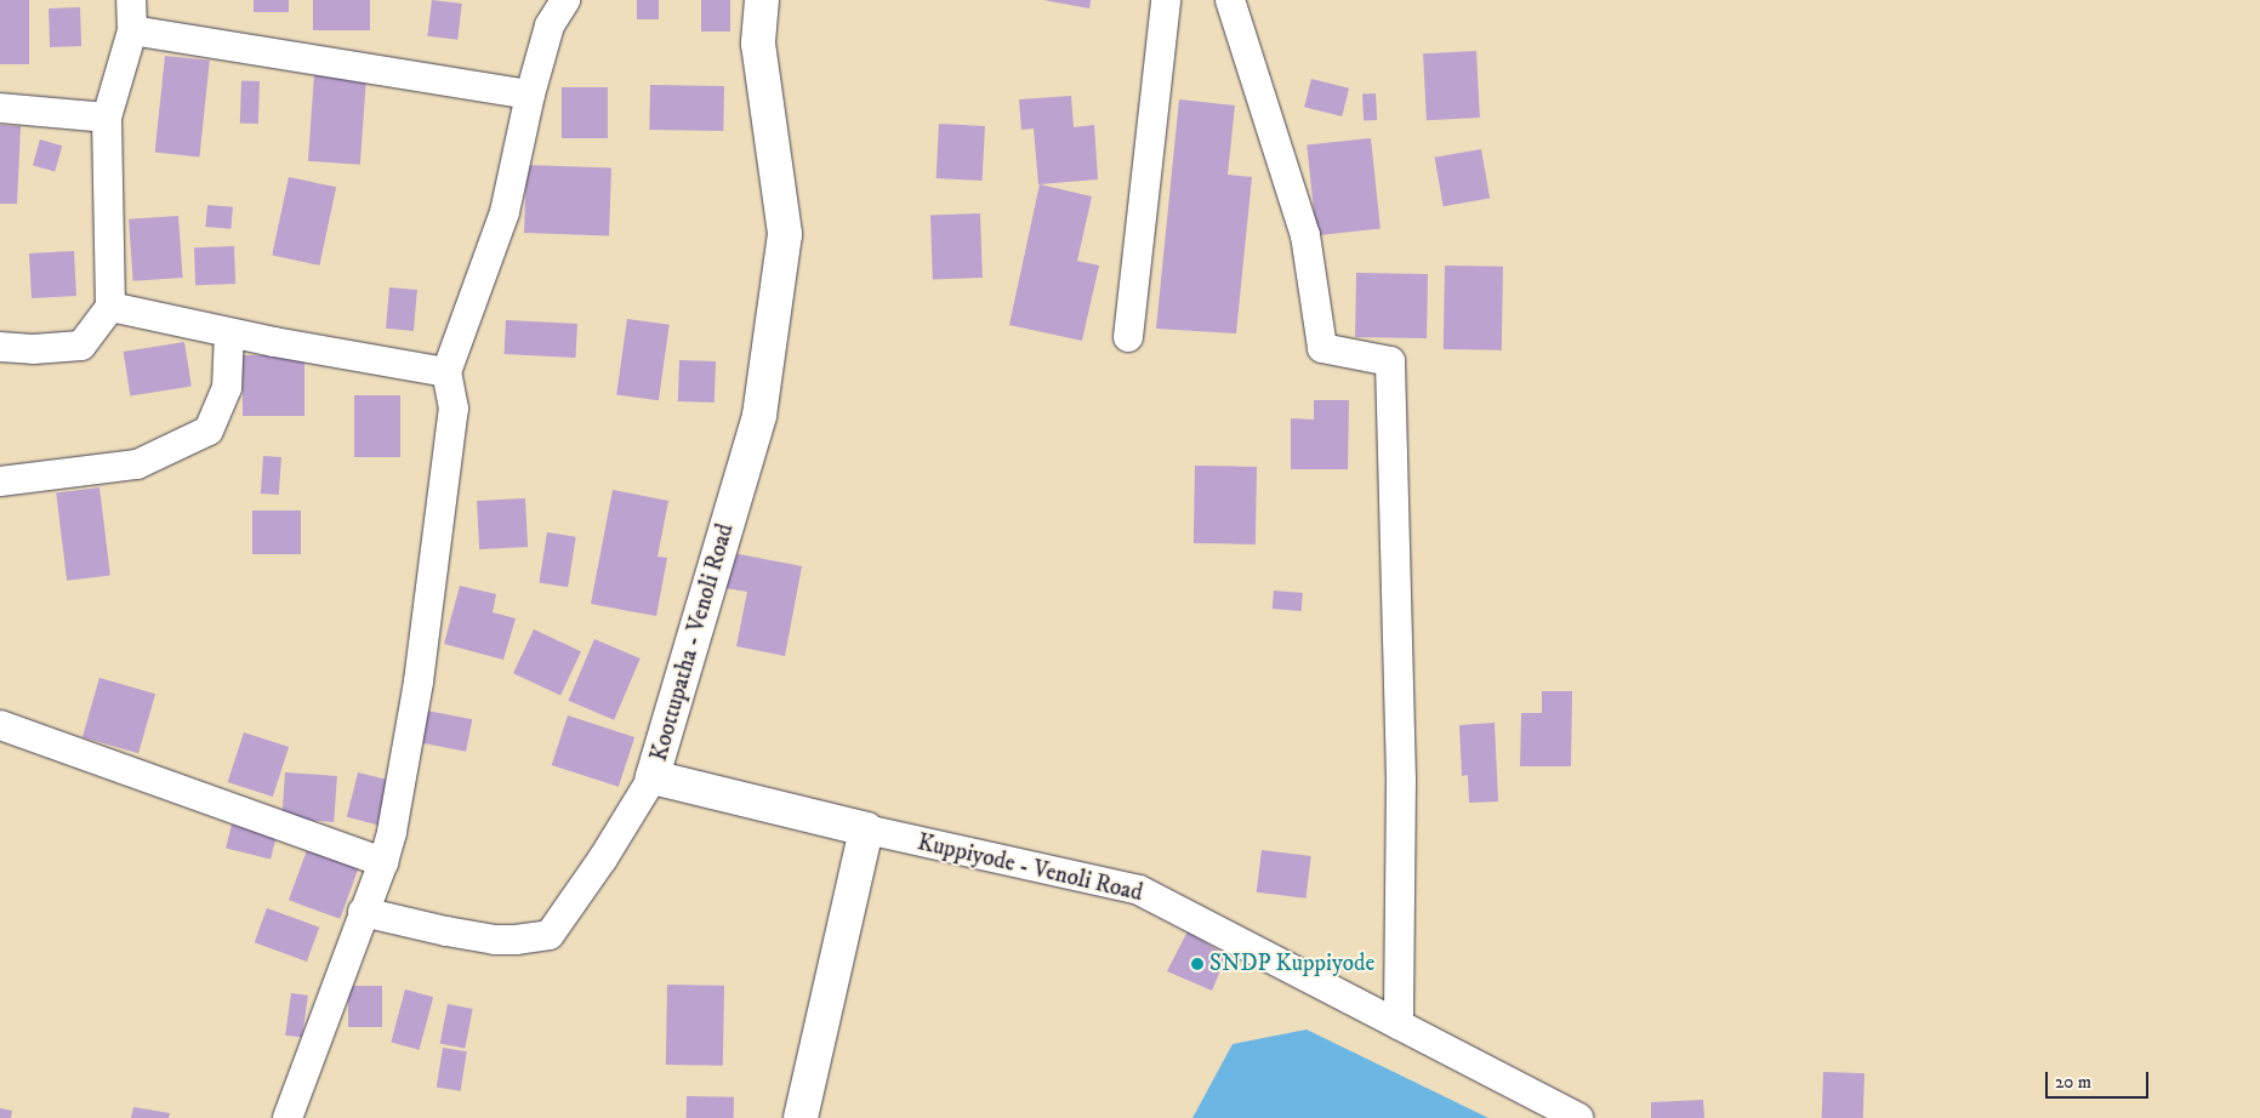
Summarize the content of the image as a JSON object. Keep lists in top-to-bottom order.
{
  "streets": {
    "street": ["Koottupatha - Venoli Road", "Kuppiyode - Venoli Road"]
  },
  "crossings": [
    ["Koottupatha - Venoli Road", "Kuppiyode - Venoli Road"]
  ],
  "places": ["SNDP Kuppiyode"],
  "scale_bar": "20 m"
}
